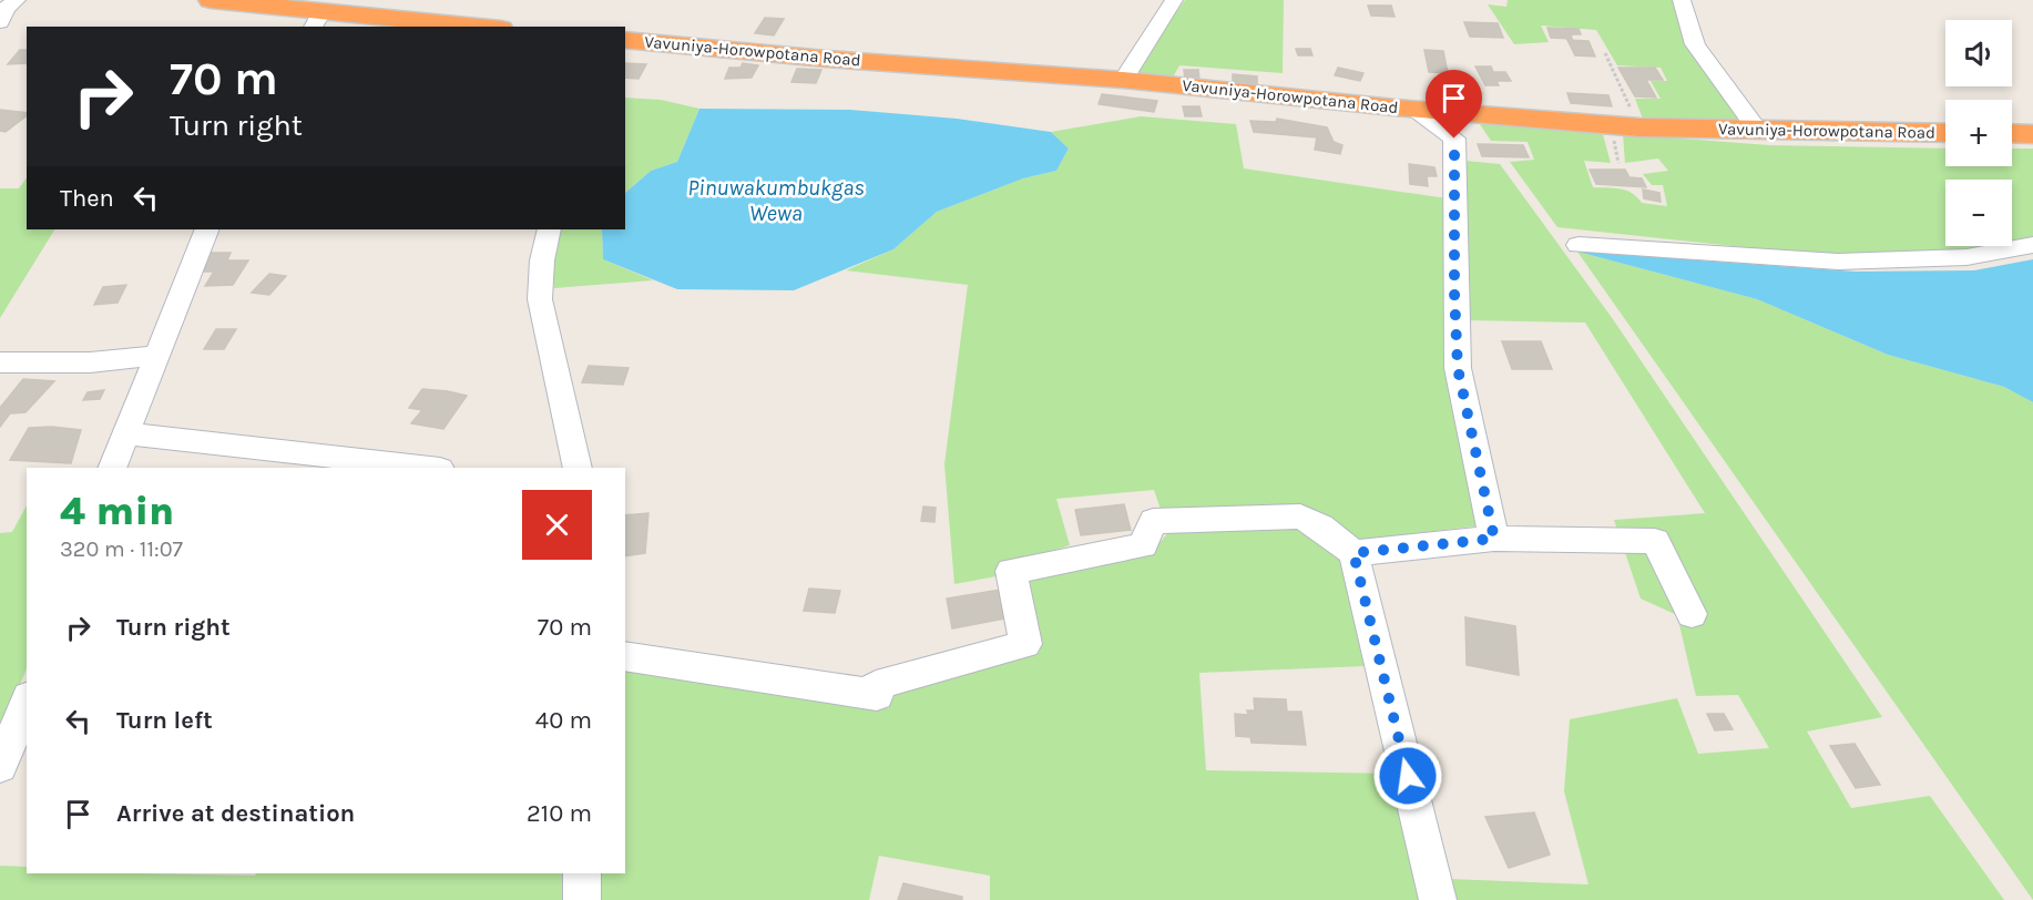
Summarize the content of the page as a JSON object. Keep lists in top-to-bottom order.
{
  "streets": {
    "highway": ["Vavuniya-Horowpotana Road"]
  },
  "water": ["Pinuwakumbukgas Wewa"],
  "page": {
    "map_buttons": ["+", "−"],
    "turn": ["70 m", "Turn right"],
    "then": "Then",
    "heading": ["4 min", "320 m · 11:07"],
    "list": [
      {
        "name": "Turn right",
        "value": "70 m"
      },
      {
        "name": "Turn left",
        "value": "40 m"
      },
      {
        "name": "Arrive at destination",
        "value": "210 m"
      }
    ]
  }
}
